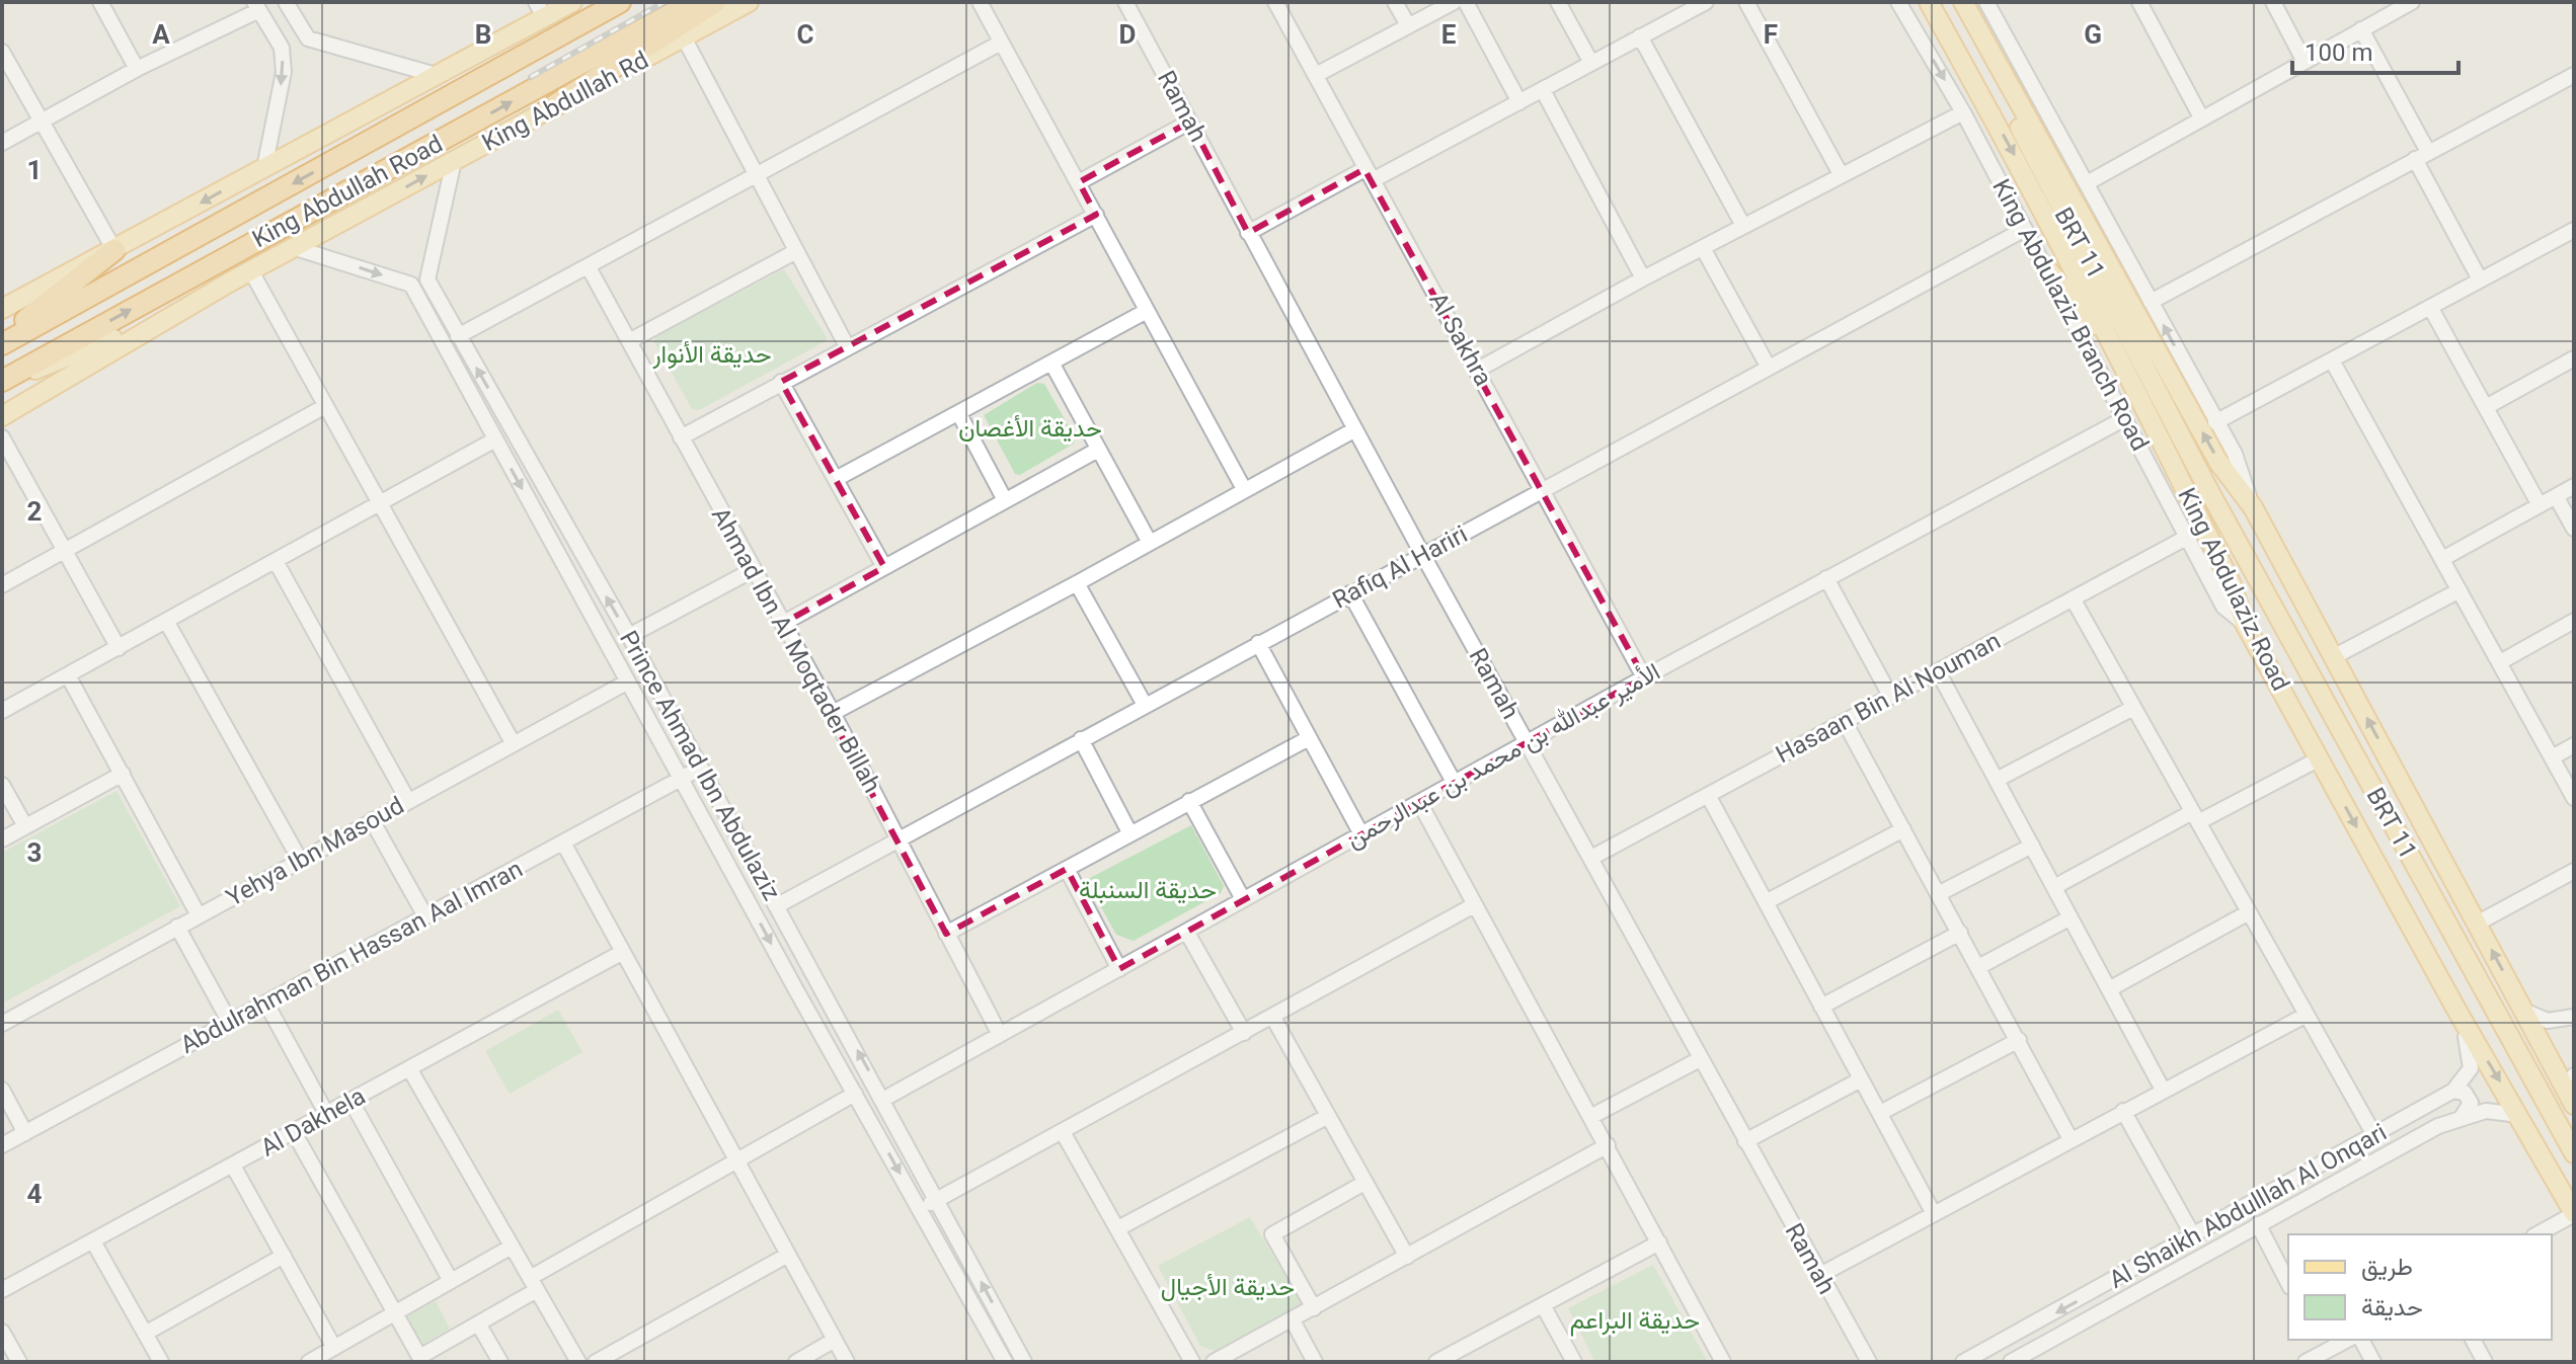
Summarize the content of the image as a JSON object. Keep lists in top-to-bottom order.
{
  "streets": {
    "highway": ["King Abdullah Road"],
    "main road": ["King Abdullah Rd", "BRT 11", "King Abdulaziz Road"],
    "street": [
      "Ramah",
      "King Abdulaziz Branch Road",
      "Al Sakhra",
      "Rafiq Al Hariri",
      "Ahmad Ibn Al Moqtader Billah",
      "Hasaan Bin Al Nouman",
      "الأمير عبدالله بن محمد بن عبدالرحمن",
      "Prince Ahmad Ibn Abdulaziz",
      "Yehya Ibn Masoud",
      "Abdulrahman Bin Hassan Aal Imran",
      "Al Dakhela",
      "Al Shaikh Abdulllah Al Onqari"
    ]
  },
  "crossings": [
    ["King Abdullah Rd", "Prince Ahmad Ibn Abdulaziz"],
    ["Ramah", "Rafiq Al Hariri"],
    ["Ramah", "Hasaan Bin Al Nouman"],
    ["Ramah", "الأمير عبدالله بن محمد بن عبدالرحمن"],
    ["BRT 11", "King Abdulaziz Road"],
    ["King Abdulaziz Branch Road", "Rafiq Al Hariri"],
    ["King Abdulaziz Branch Road", "King Abdulaziz Road"],
    ["King Abdulaziz Branch Road", "Hasaan Bin Al Nouman"],
    ["King Abdulaziz Branch Road", "الأمير عبدالله بن محمد بن عبدالرحمن"],
    ["Al Sakhra", "Rafiq Al Hariri"],
    ["Al Sakhra", "الأمير عبدالله بن محمد بن عبدالرحمن"],
    ["Rafiq Al Hariri", "Ahmad Ibn Al Moqtader Billah"],
    ["Rafiq Al Hariri", "Prince Ahmad Ibn Abdulaziz"],
    ["King Abdulaziz Road", "Al Shaikh Abdulllah Al Onqari"],
    ["Ahmad Ibn Al Moqtader Billah", "الأمير عبدالله بن محمد بن عبدالرحمن"],
    ["الأمير عبدالله بن محمد بن عبدالرحمن", "Prince Ahmad Ibn Abdulaziz"],
    ["Prince Ahmad Ibn Abdulaziz", "Yehya Ibn Masoud"],
    ["Prince Ahmad Ibn Abdulaziz", "Abdulrahman Bin Hassan Aal Imran"]
  ],
  "parks": [
    "حديقة الأنوار",
    "حديقة الأغصان",
    "حديقة السنبلة",
    "حديقة الأجيال",
    "حديقة البراعم"
  ],
  "legend": ["طريق", "حديقة"],
  "scale_bar": "100 m",
  "grid": {
    "columns": [
      "A",
      "B",
      "C",
      "D",
      "E",
      "F",
      "G"
    ],
    "rows": [
      "1",
      "2",
      "3",
      "4"
    ]
  }
}
